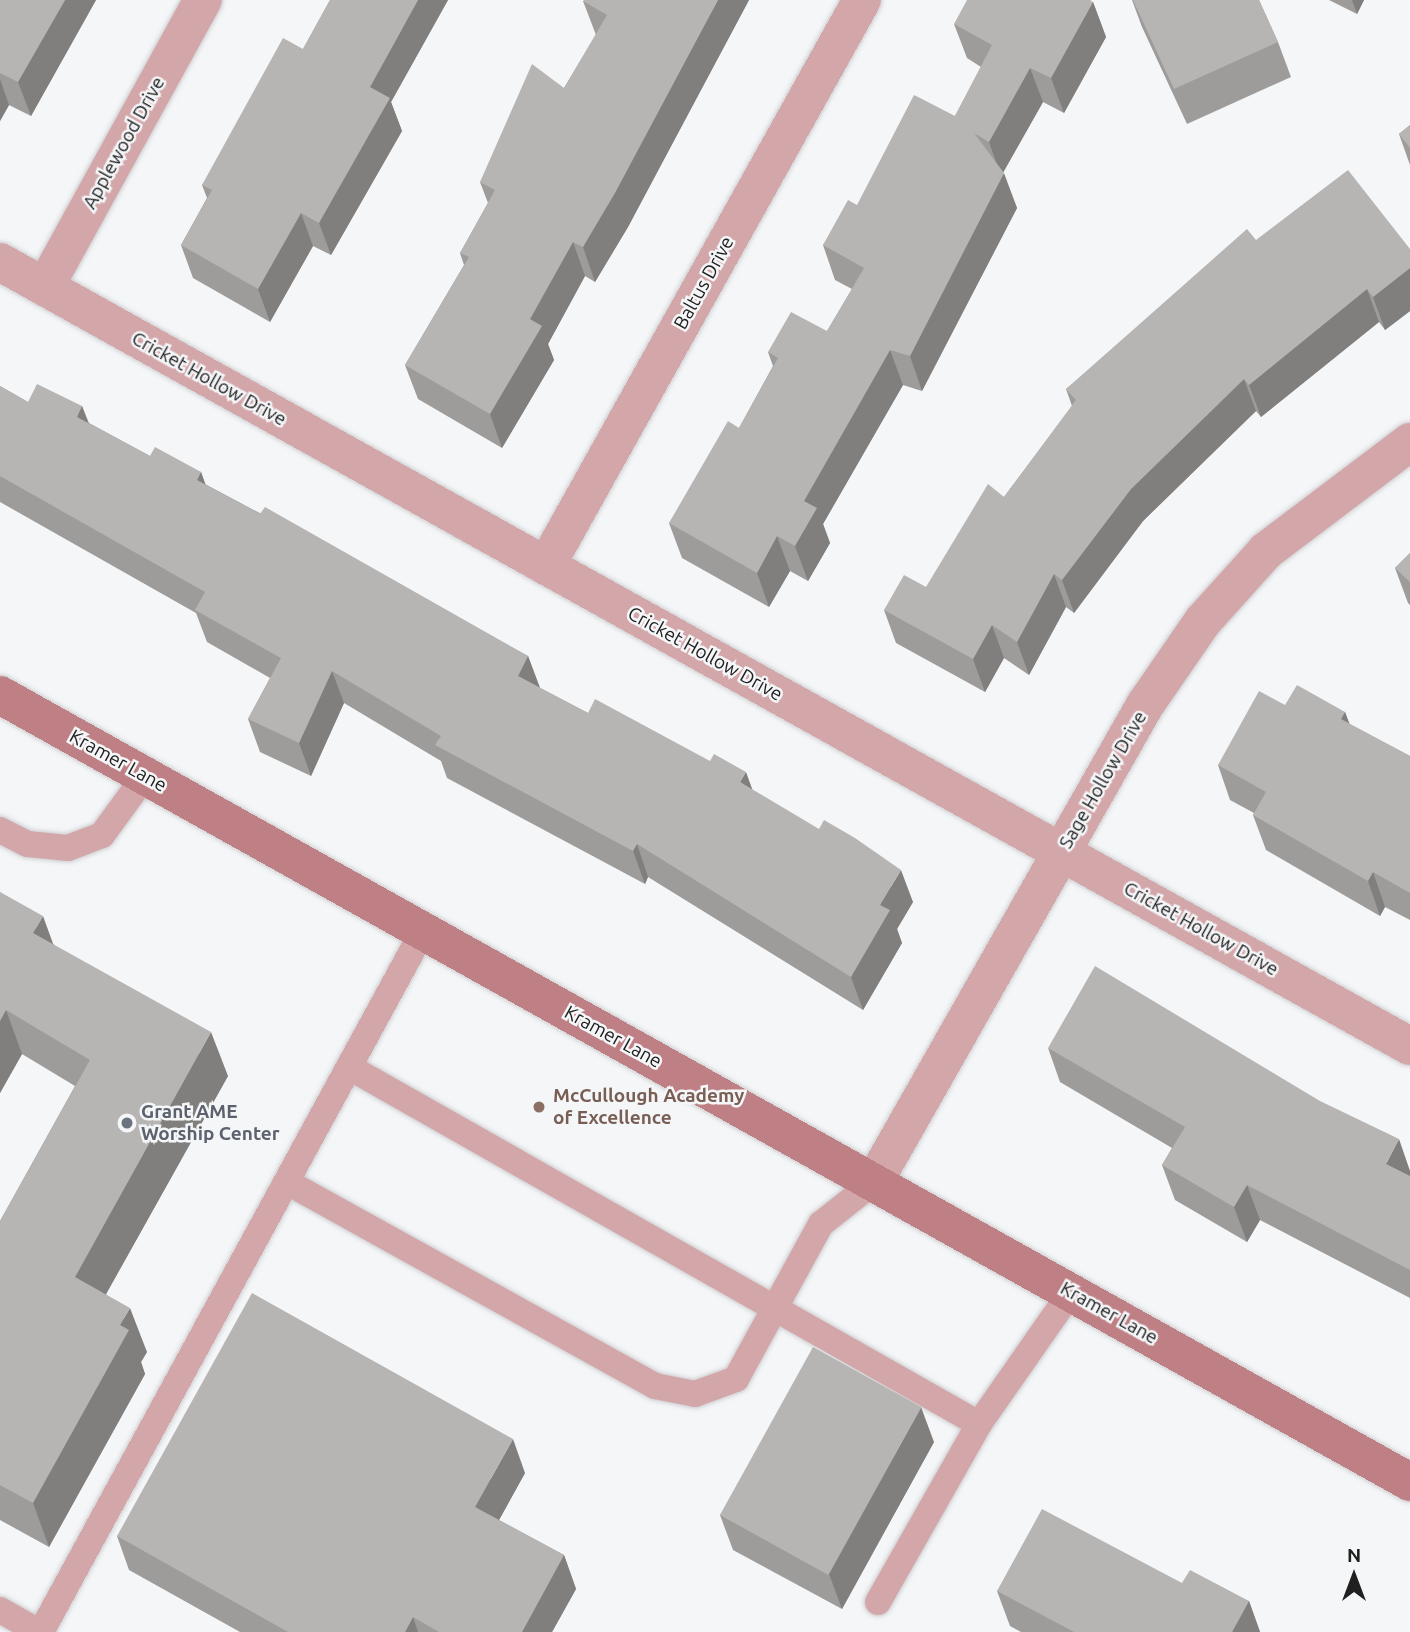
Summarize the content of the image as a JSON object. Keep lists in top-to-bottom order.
{
  "streets": {
    "street": [
      "Applewood Drive",
      "Baltus Drive",
      "Cricket Hollow Drive",
      "Kramer Lane",
      "Sage Hollow Drive"
    ]
  },
  "crossings": [
    ["Applewood Drive", "Cricket Hollow Drive"],
    ["Baltus Drive", "Cricket Hollow Drive"],
    ["Cricket Hollow Drive", "Sage Hollow Drive"],
    ["Kramer Lane", "Sage Hollow Drive"]
  ],
  "places": ["McCullough Academy of Excellence", "Grant AME Worship Center"],
  "north": "top"
}
